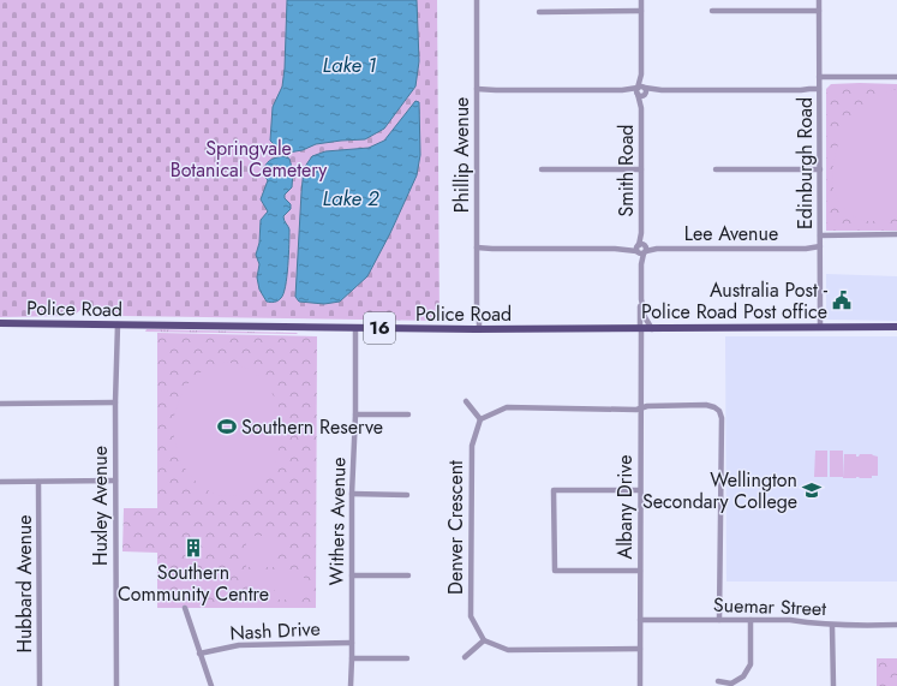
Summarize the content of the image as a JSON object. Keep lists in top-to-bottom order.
{
  "streets": {
    "main road": ["Police Road", "16"],
    "street": [
      "Phillip Avenue",
      "Edinburgh Road",
      "Smith Road",
      "Lee Avenue",
      "Huxley Avenue",
      "Albany Drive",
      "Withers Avenue",
      "Denver Crescent",
      "Hubbard Avenue",
      "Suemar Street",
      "Nash Drive"
    ]
  },
  "crossings": [
    ["Phillip Avenue", "Lee Avenue"],
    ["Phillip Avenue", "Police Road"],
    ["Edinburgh Road", "Lee Avenue"],
    ["Edinburgh Road", "Police Road"],
    ["Smith Road", "Lee Avenue"],
    ["Smith Road", "Police Road"],
    ["Smith Road", "Albany Drive"],
    ["Police Road", "Huxley Avenue"],
    ["Police Road", "Albany Drive"],
    ["Police Road", "Withers Avenue"],
    ["Albany Drive", "Suemar Street"],
    ["Withers Avenue", "Nash Drive"]
  ],
  "water": ["Lake 1", "Lake 2"],
  "parks": ["Springvale Botanical Cemetery"],
  "places": {
    "public building": ["Australia Post - Police Road Post office"],
    "sports": ["Southern Reserve"],
    "school or university": ["Wellington Secondary College"],
    "building": ["Southern Community Centre"]
  }
}
